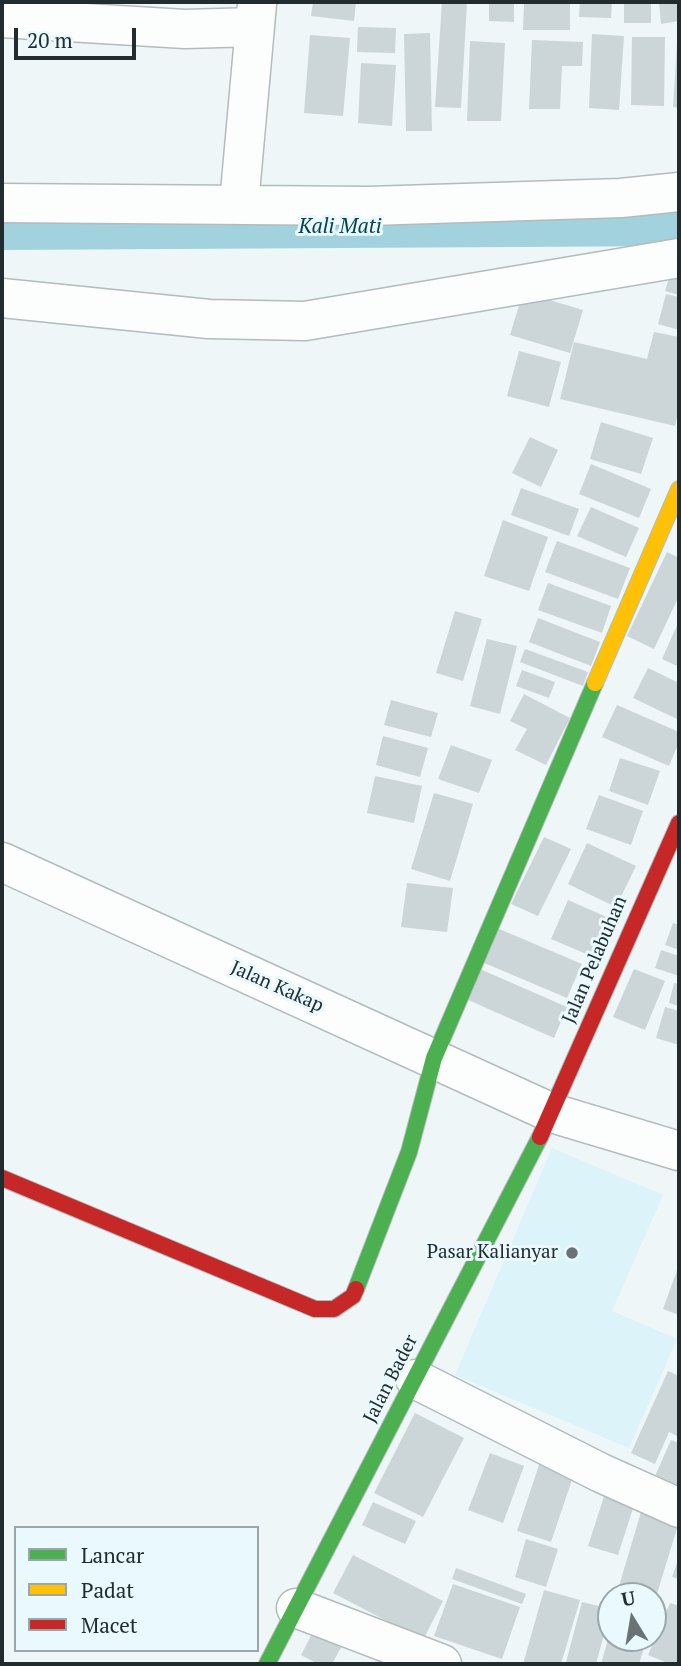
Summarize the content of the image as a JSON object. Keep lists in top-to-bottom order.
{
  "streets": {
    "street": ["Jalan Pelabuhan", "Jalan Kakap", "Jalan Bader"]
  },
  "crossings": [
    ["Jalan Pelabuhan", "Jalan Kakap"],
    ["Jalan Pelabuhan", "Jalan Bader"],
    ["Jalan Kakap", "Jalan Bader"]
  ],
  "water": ["Kali Mati"],
  "places": ["Pasar Kalianyar"],
  "legend": ["Lancar", "Padat", "Macet"],
  "scale_bar": "20 m",
  "north": "top"
}
